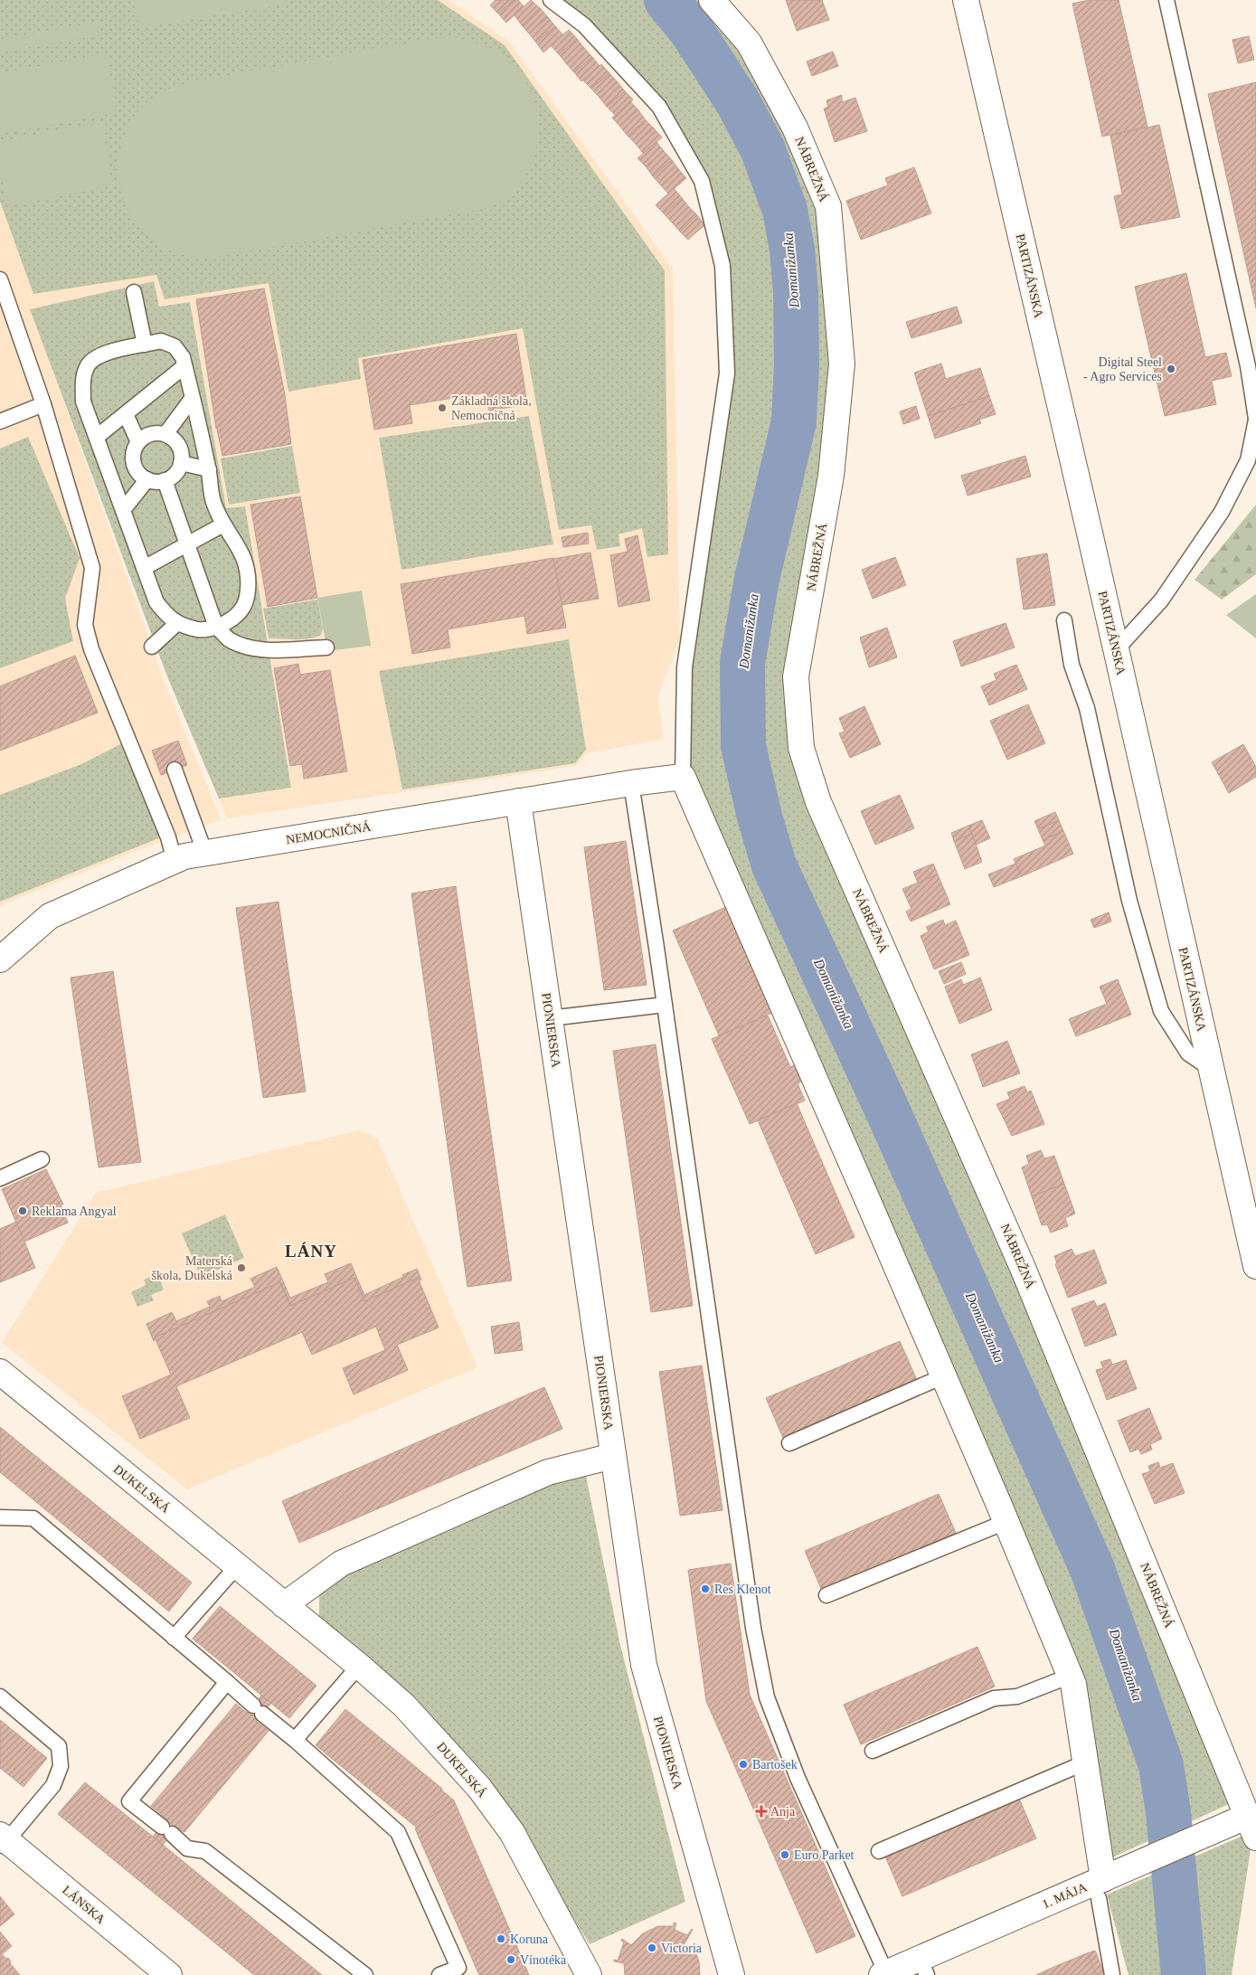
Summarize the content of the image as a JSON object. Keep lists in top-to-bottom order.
{
  "streets": {
    "street": [
      "NÁBREŽNÁ",
      "PARTIZÁNSKA",
      "NEMOCNIČNÁ",
      "PIONIERSKA",
      "DUKELSKÁ",
      "1. MÁJA",
      "LÁNSKA"
    ]
  },
  "crossings": [
    ["NÁBREŽNÁ", "1. MÁJA"],
    ["NEMOCNIČNÁ", "PIONIERSKA"]
  ],
  "districts": ["LÁNY"],
  "water": ["Domanižanka"],
  "places": {
    "other": [
      "Digital Steel - Agro Services",
      "Základná škola, Nemocničná",
      "Reklama Angyal",
      "Materská škola, Dukelská",
      "Res Klenot",
      "Bartošek",
      "Euro Parket",
      "Koruna",
      "Victoria",
      "Vínotéka"
    ],
    "health": ["Anja"]
  }
}
